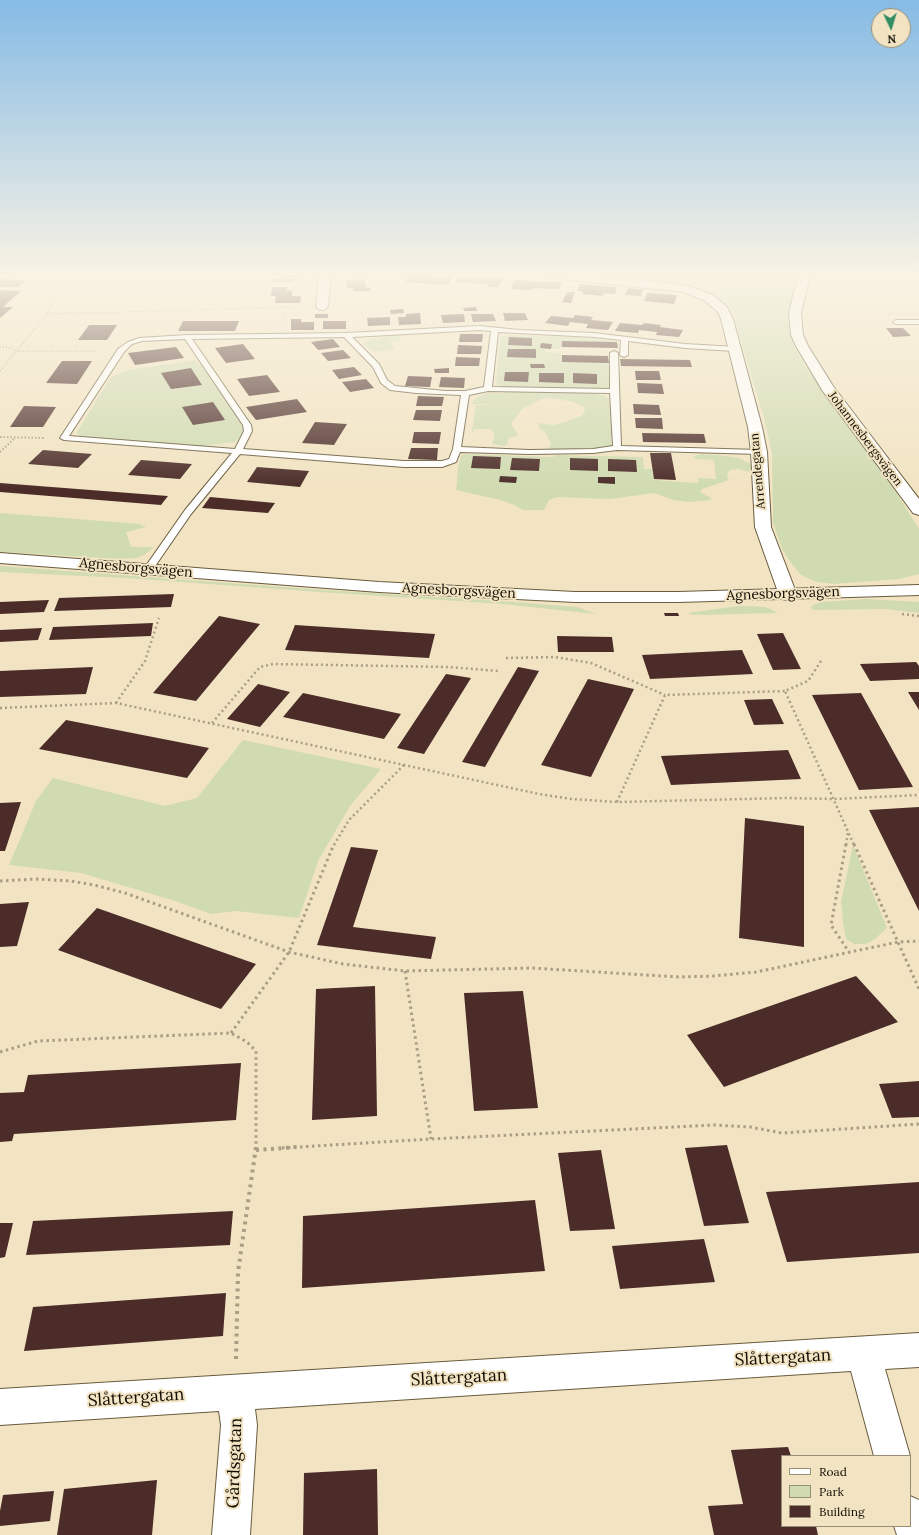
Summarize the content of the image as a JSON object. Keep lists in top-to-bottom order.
{
  "streets": {
    "street": [
      "Johannesbergsvägen",
      "Arrendegatan",
      "Agnesborgsvägen",
      "Slåttergatan",
      "Gårdsgatan"
    ]
  },
  "crossings": [
    ["Arrendegatan", "Agnesborgsvägen"],
    ["Slåttergatan", "Gårdsgatan"]
  ],
  "legend": ["Road", "Park", "Building"],
  "north": "bottom"
}
